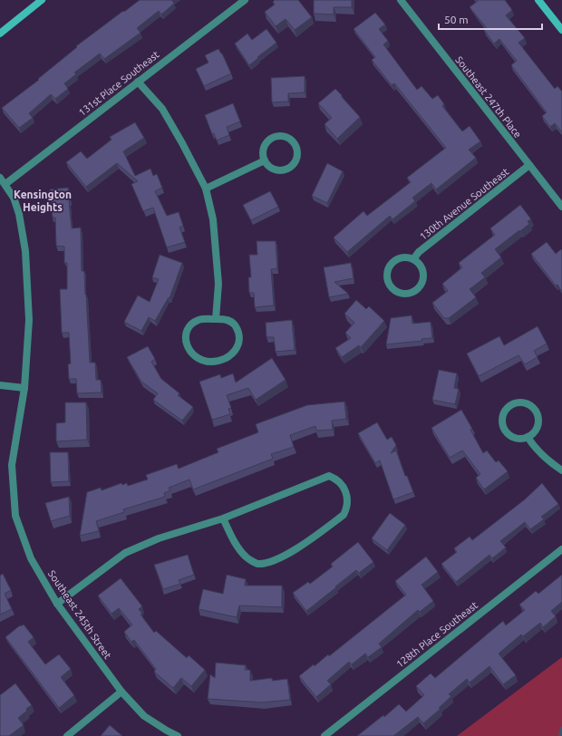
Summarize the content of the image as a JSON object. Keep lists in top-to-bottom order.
{
  "streets": {
    "street": [
      "131st Place Southeast",
      "Southeast 247th Place",
      "130th Avenue Southeast",
      "Southeast 245th Street",
      "128th Place Southeast"
    ]
  },
  "crossings": [
    ["131st Place Southeast", "Southeast 245th Street"],
    ["Southeast 247th Place", "130th Avenue Southeast"]
  ],
  "districts": ["Kensington Heights"],
  "scale_bar": "50 m"
}
